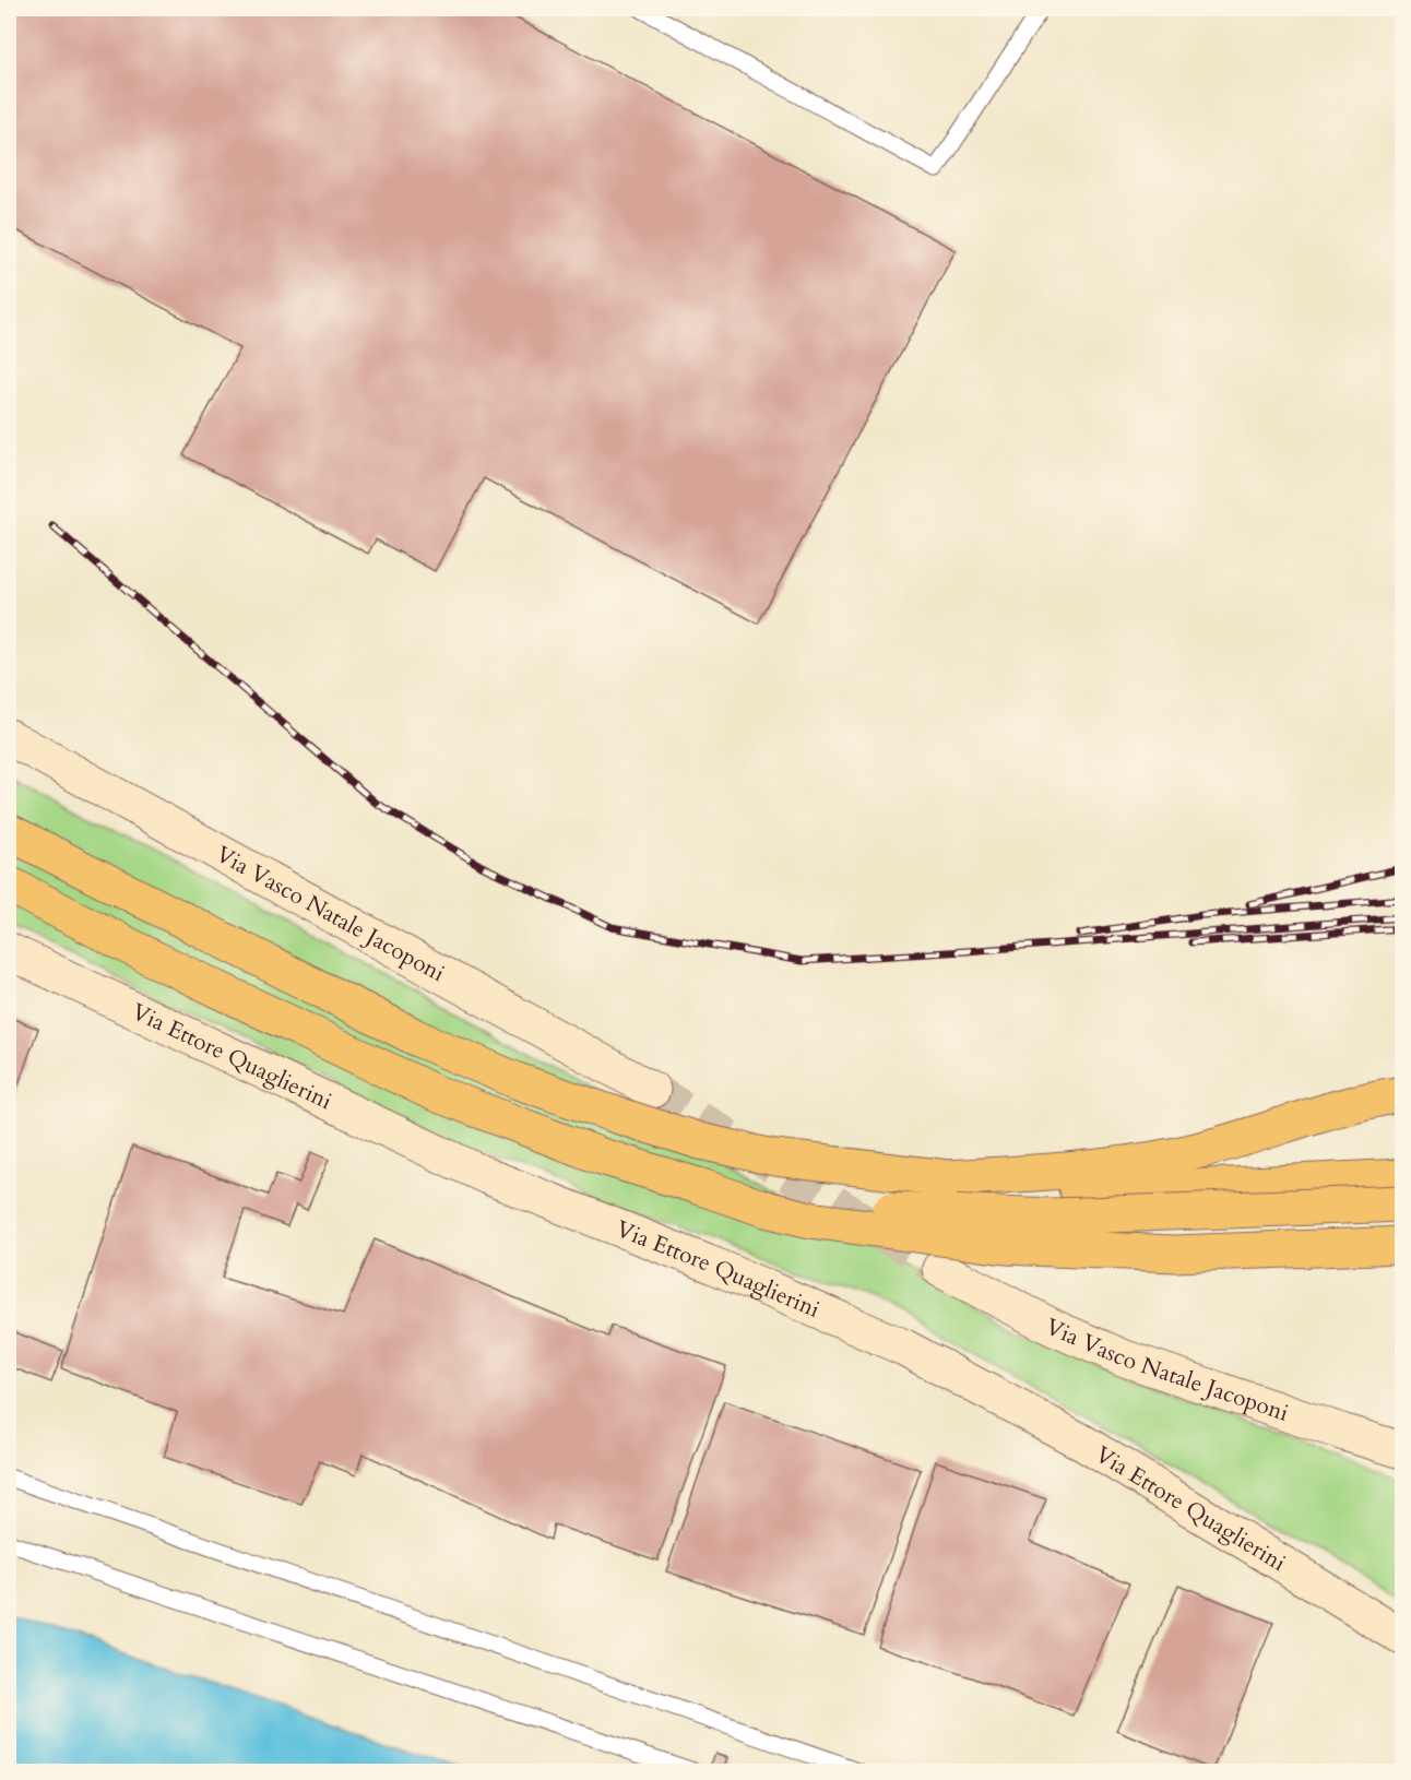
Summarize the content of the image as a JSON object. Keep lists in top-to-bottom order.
{
  "streets": {
    "main road": ["Via Vasco Natale Jacoponi", "Via Ettore Quaglierini"]
  }
}
